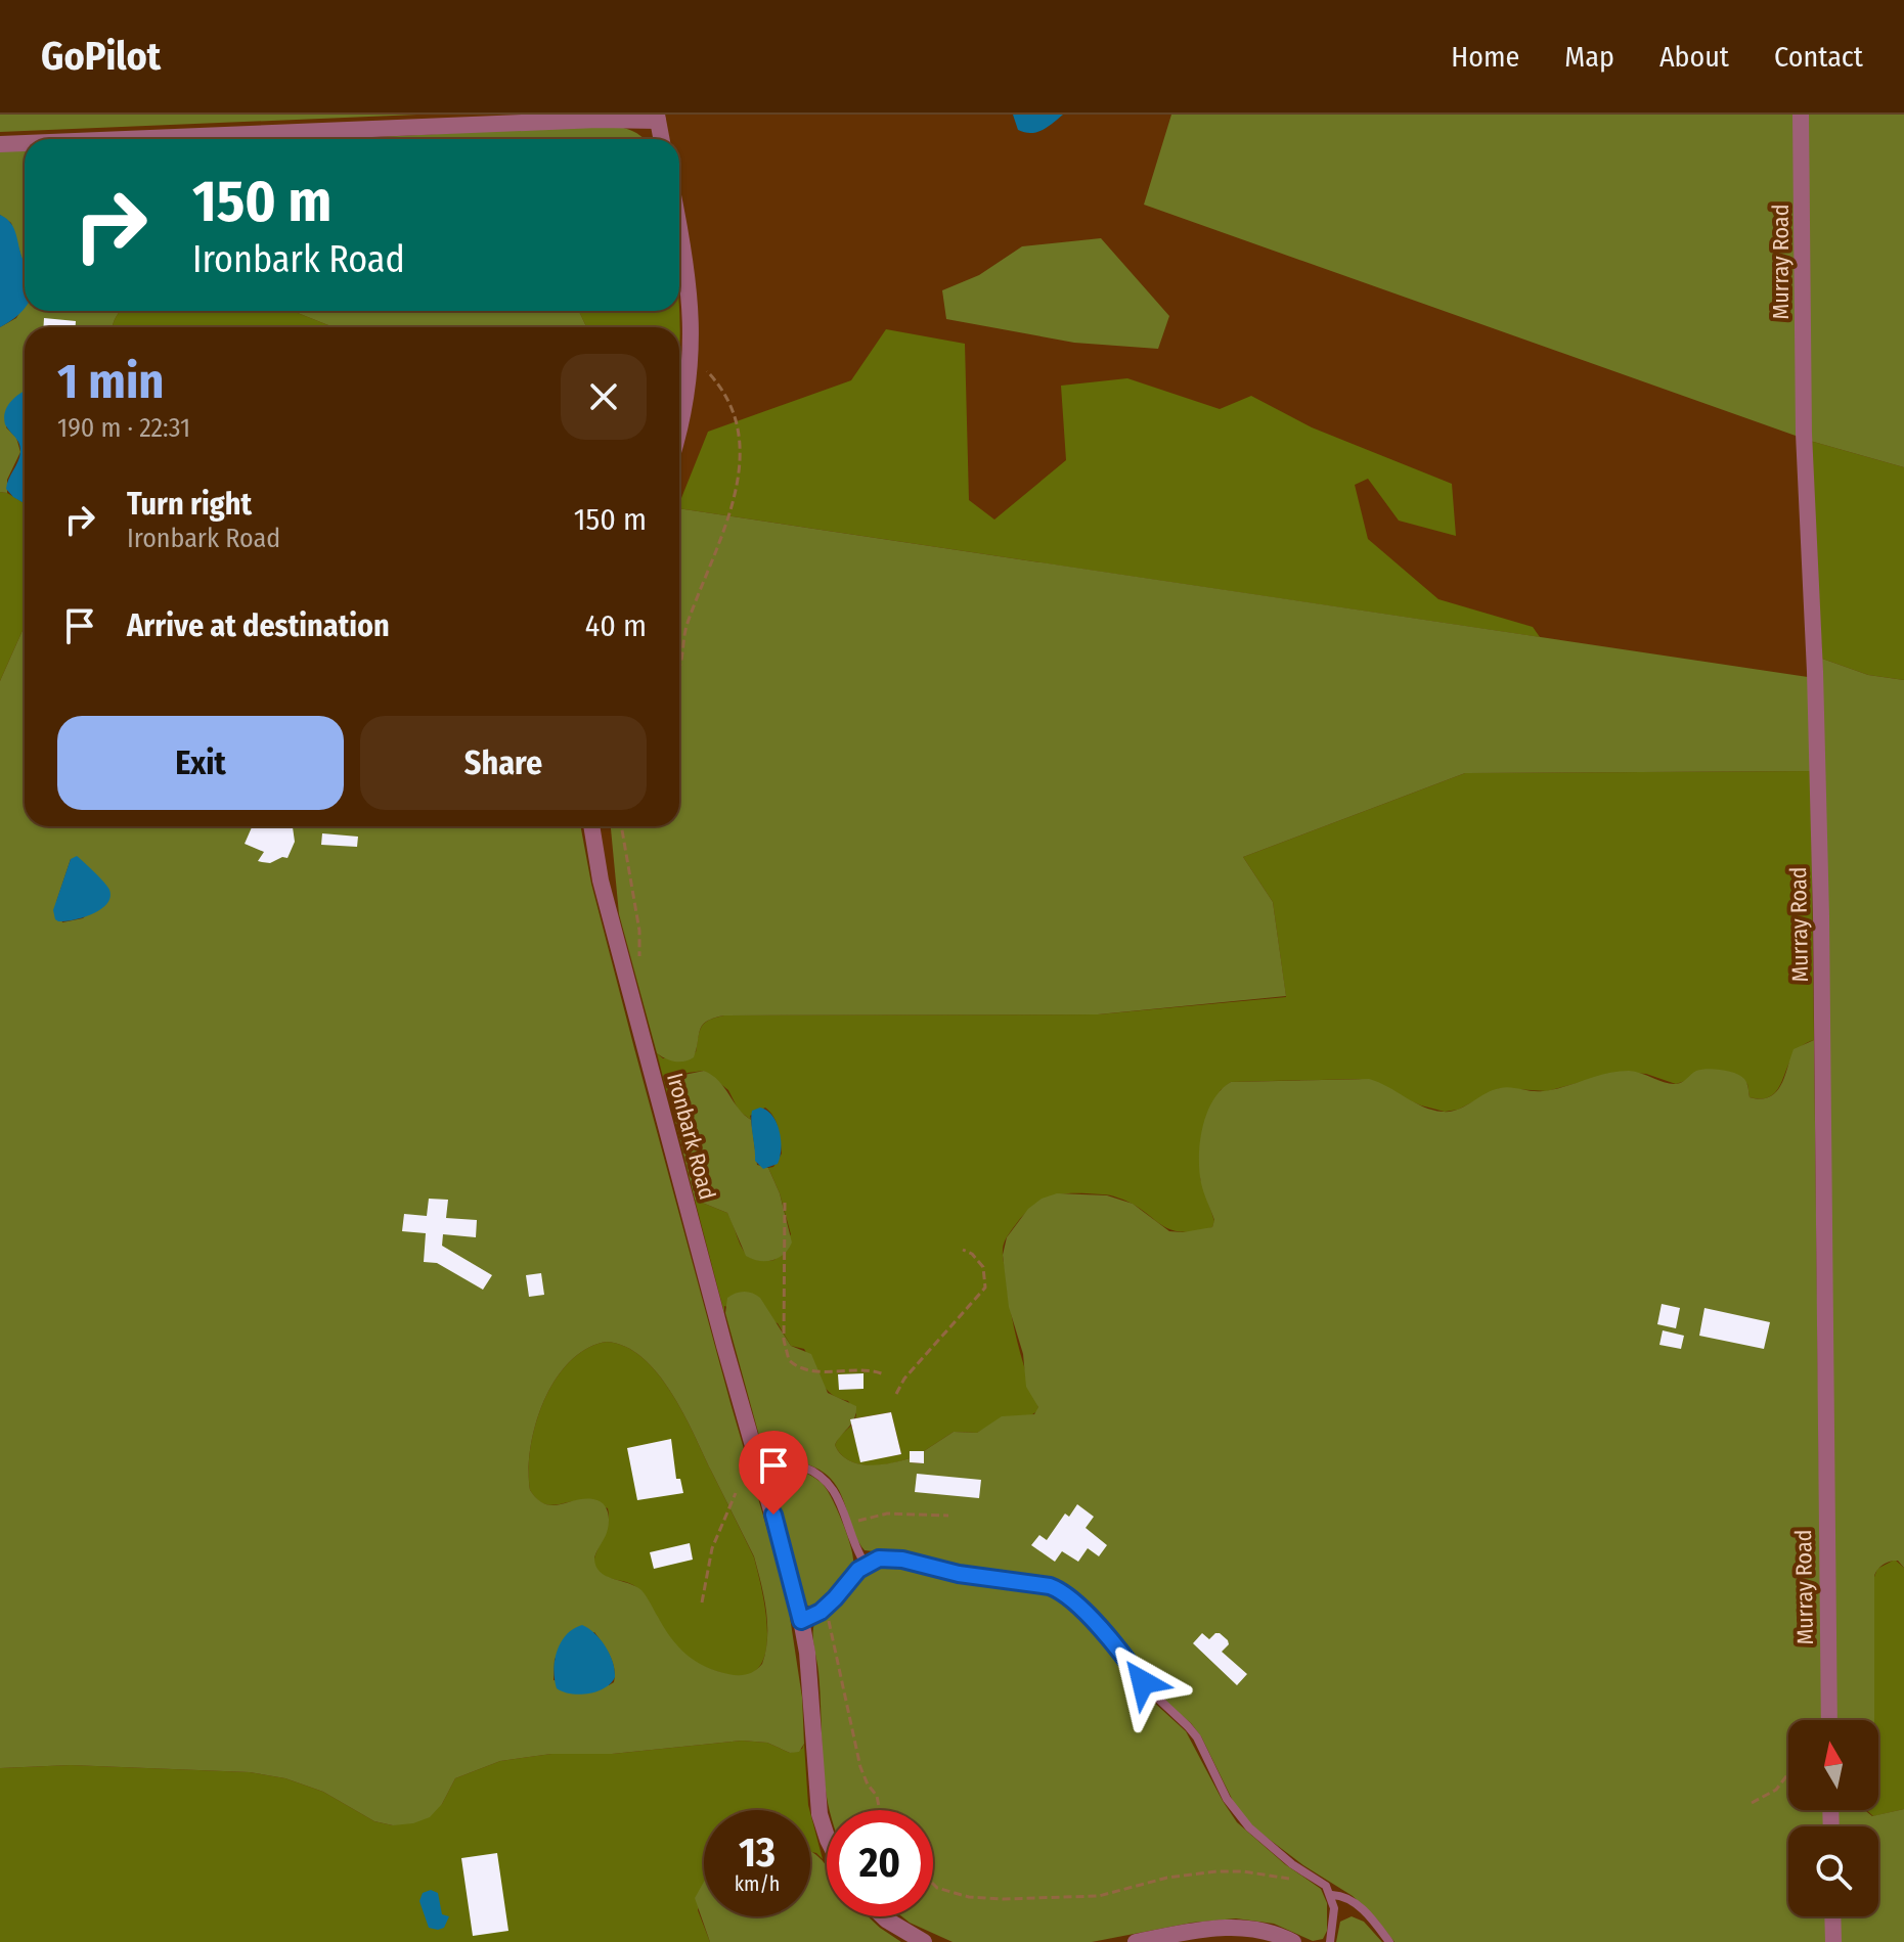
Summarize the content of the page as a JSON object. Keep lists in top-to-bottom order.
{
  "streets": {
    "street": ["Murray Road", "Ironbark Road"]
  },
  "north": "top",
  "page": {
    "header": "GoPilot",
    "nav": [
      "Home",
      "Map",
      "About",
      "Contact"
    ],
    "turn": ["150 m", "Ironbark Road"],
    "heading": ["1 min", "190 m · 22:31"],
    "list": [
      {
        "name": "Turn right",
        "note": "Ironbark Road",
        "value": "150 m"
      },
      {
        "name": "Arrive at destination",
        "value": "40 m"
      }
    ],
    "buttons": ["Exit", "Share"],
    "speed": "13 km/h",
    "limit": "20"
  }
}
